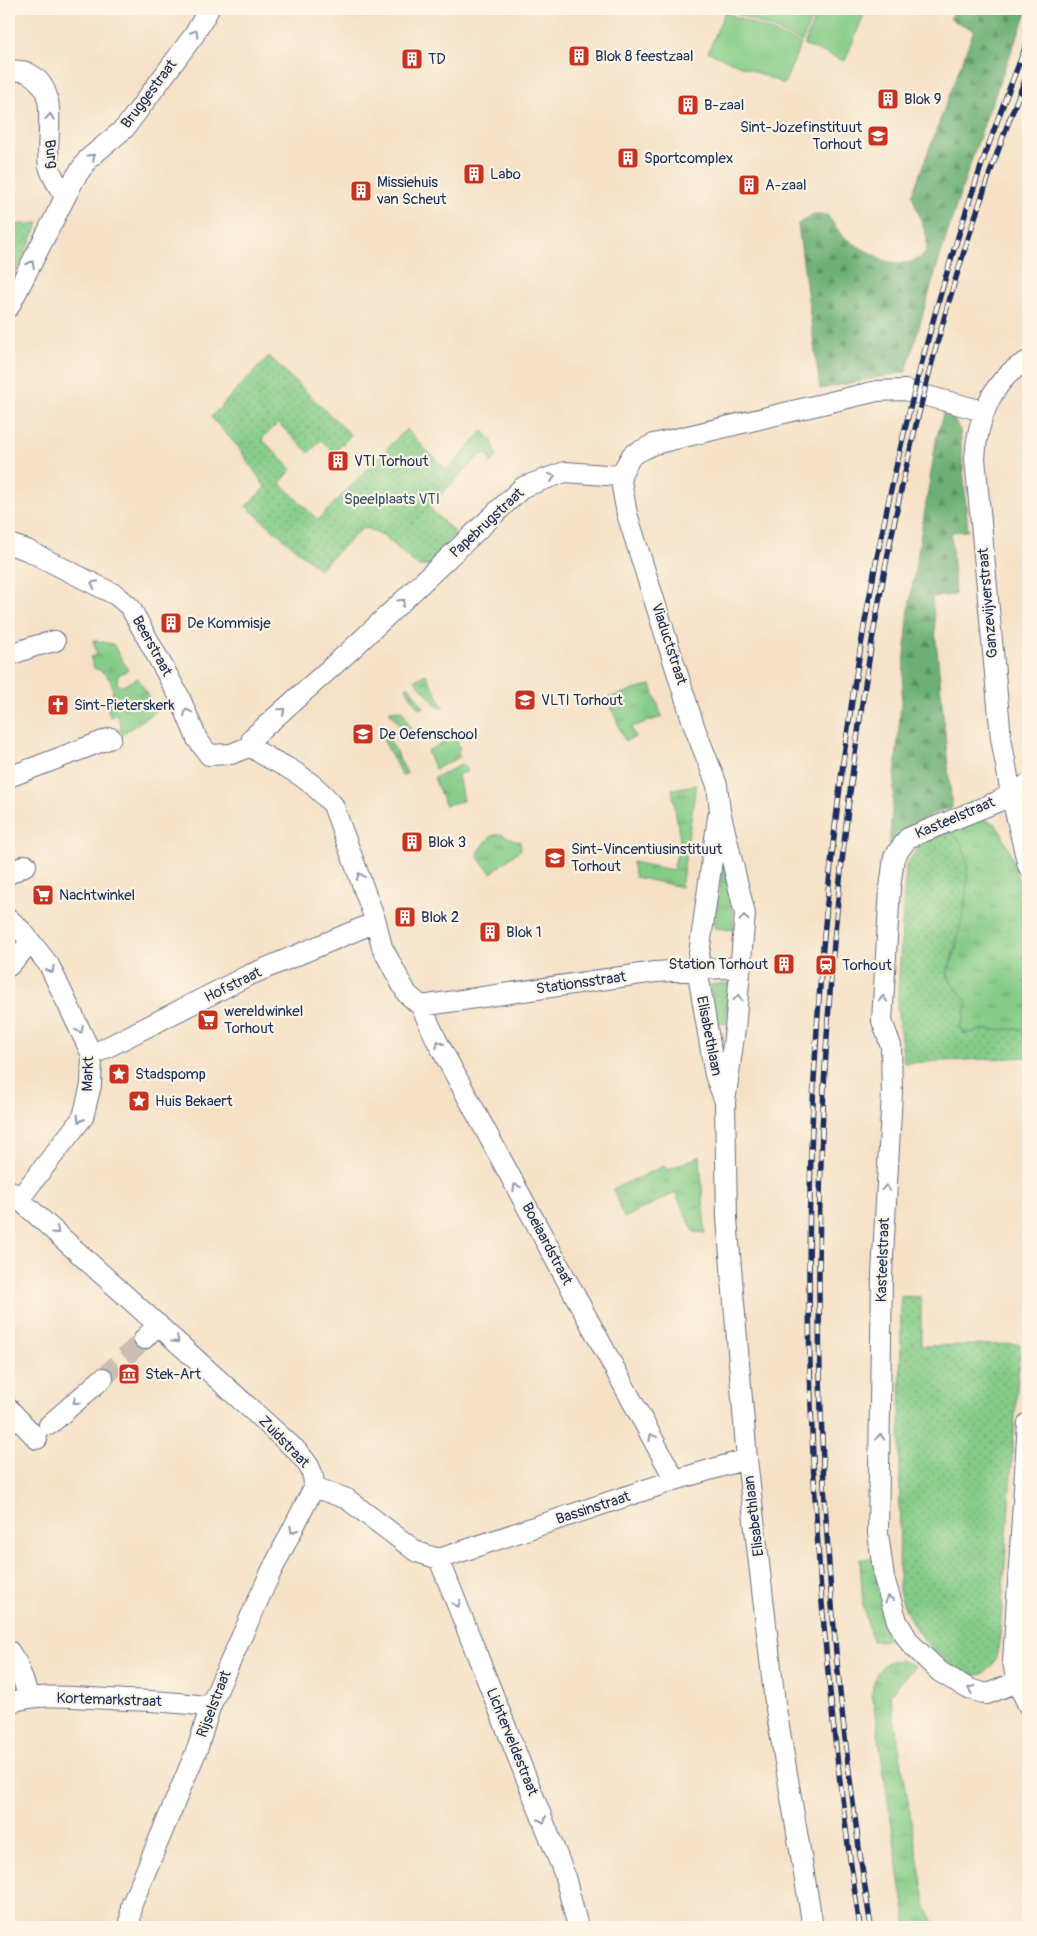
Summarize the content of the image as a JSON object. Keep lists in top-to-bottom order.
{
  "streets": {
    "street": [
      "Bruggestraat",
      "Burg",
      "Papebrugstraat",
      "Ganzevijverstraat",
      "Viaductstraat",
      "Beerstraat",
      "Kasteelstraat",
      "Stationsstraat",
      "Hofstraat",
      "Elisabethlaan",
      "Markt",
      "Boeiaardstraat",
      "Zuidstraat",
      "Bassinstraat",
      "Kortemarkstraat",
      "Rijselstraat",
      "Lichterveldestraat"
    ]
  },
  "crossings": [
    ["Bruggestraat", "Burg"],
    ["Papebrugstraat", "Viaductstraat"],
    ["Papebrugstraat", "Beerstraat"],
    ["Ganzevijverstraat", "Kasteelstraat"],
    ["Viaductstraat", "Stationsstraat"],
    ["Viaductstraat", "Elisabethlaan"],
    ["Stationsstraat", "Elisabethlaan"],
    ["Stationsstraat", "Boeiaardstraat"],
    ["Hofstraat", "Markt"],
    ["Elisabethlaan", "Bassinstraat"],
    ["Markt", "Zuidstraat"],
    ["Boeiaardstraat", "Bassinstraat"],
    ["Zuidstraat", "Bassinstraat"],
    ["Zuidstraat", "Rijselstraat"],
    ["Zuidstraat", "Lichterveldestraat"],
    ["Bassinstraat", "Lichterveldestraat"],
    ["Kortemarkstraat", "Rijselstraat"]
  ],
  "one_way": [
    "Bruggestraat",
    "Burg",
    "Papebrugstraat",
    "Beerstraat",
    "Kasteelstraat",
    "Markt",
    "Boeiaardstraat",
    "Zuidstraat",
    "Rijselstraat",
    "Lichterveldestraat"
  ],
  "parks": ["Speelplaats VTI"],
  "places": {
    "building": [
      "Blok 8 feestzaal",
      "TD",
      "Blok 9",
      "B-zaal",
      "Sportcomplex",
      "Labo",
      "A-zaal",
      "Missiehuis van Scheut",
      "VTI Torhout",
      "De Kommisje",
      "Blok 3",
      "Blok 2",
      "Blok 1",
      "Station Torhout"
    ],
    "school or university": [
      "Sint-Jozefinstituut Torhout",
      "VLTI Torhout",
      "De Oefenschool",
      "Sint-Vincentiusinstituut Torhout"
    ],
    "church": ["Sint-Pieterskerk"],
    "supermarket": ["Nachtwinkel", "wereldwinkel Torhout"],
    "station": ["Torhout"],
    "place": ["Stadspomp", "Huis Bekaert"],
    "museum": ["Stek-Art"]
  }
}
